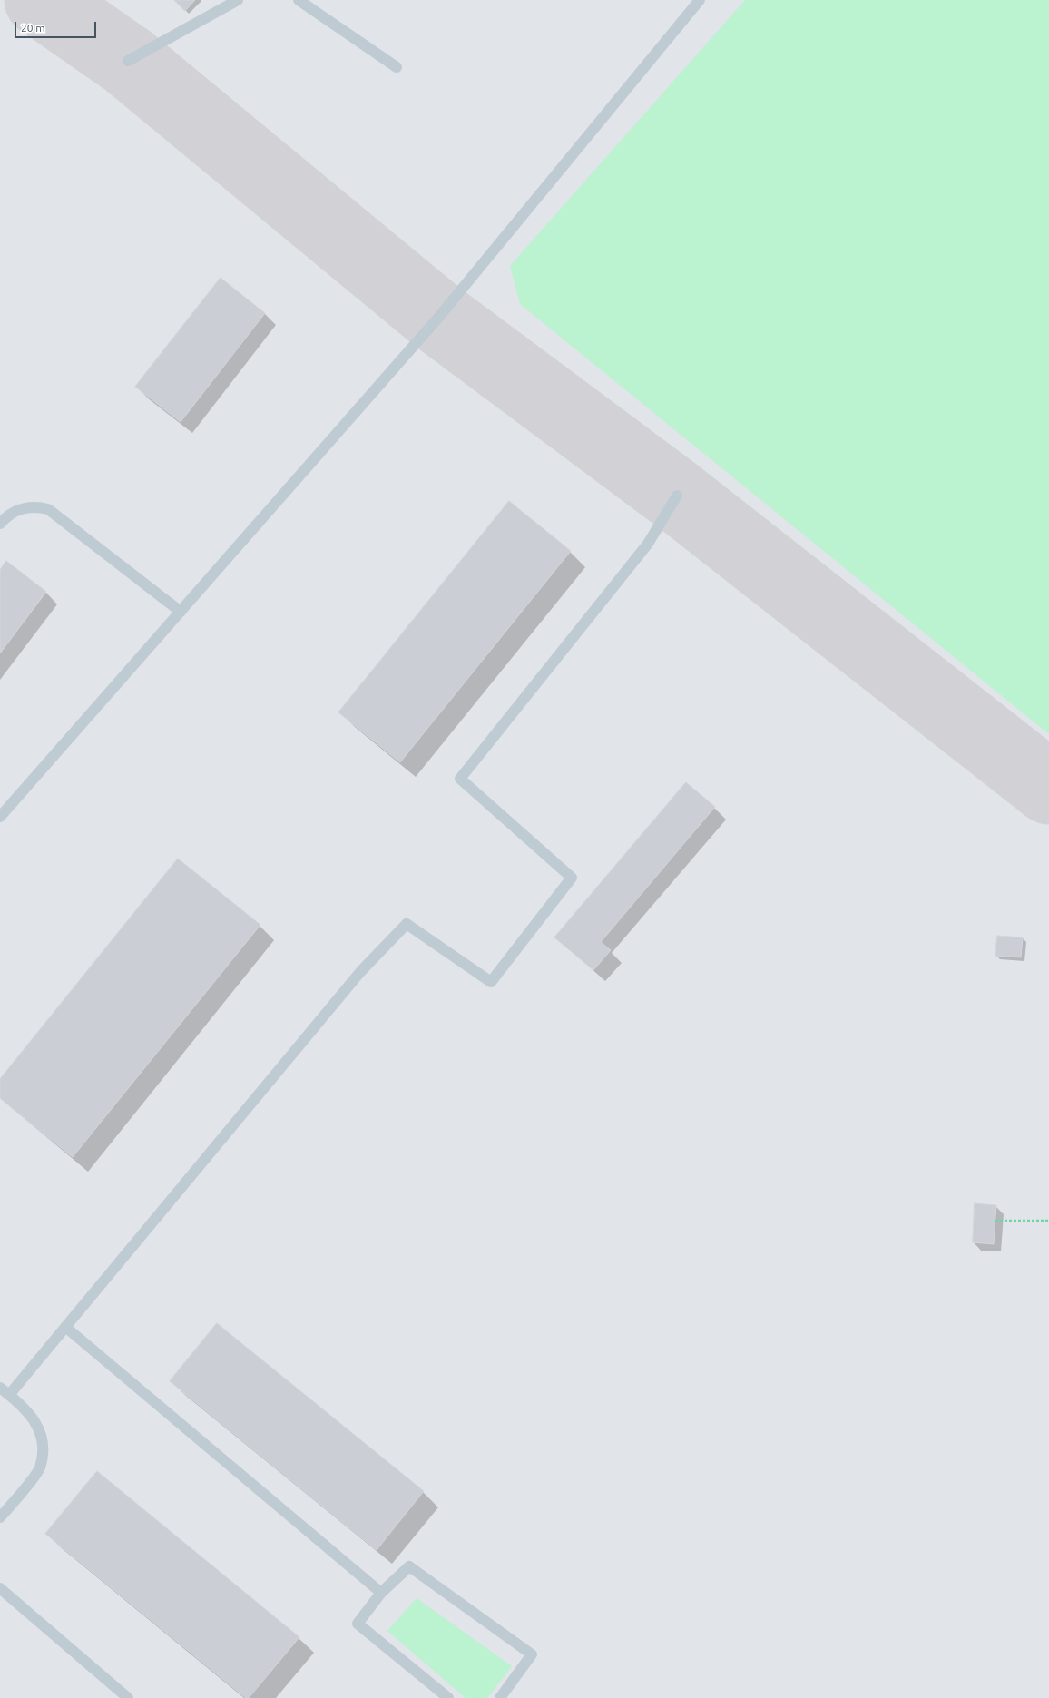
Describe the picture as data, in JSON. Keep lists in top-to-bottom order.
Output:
{
  "scale_bar": "20 m"
}
